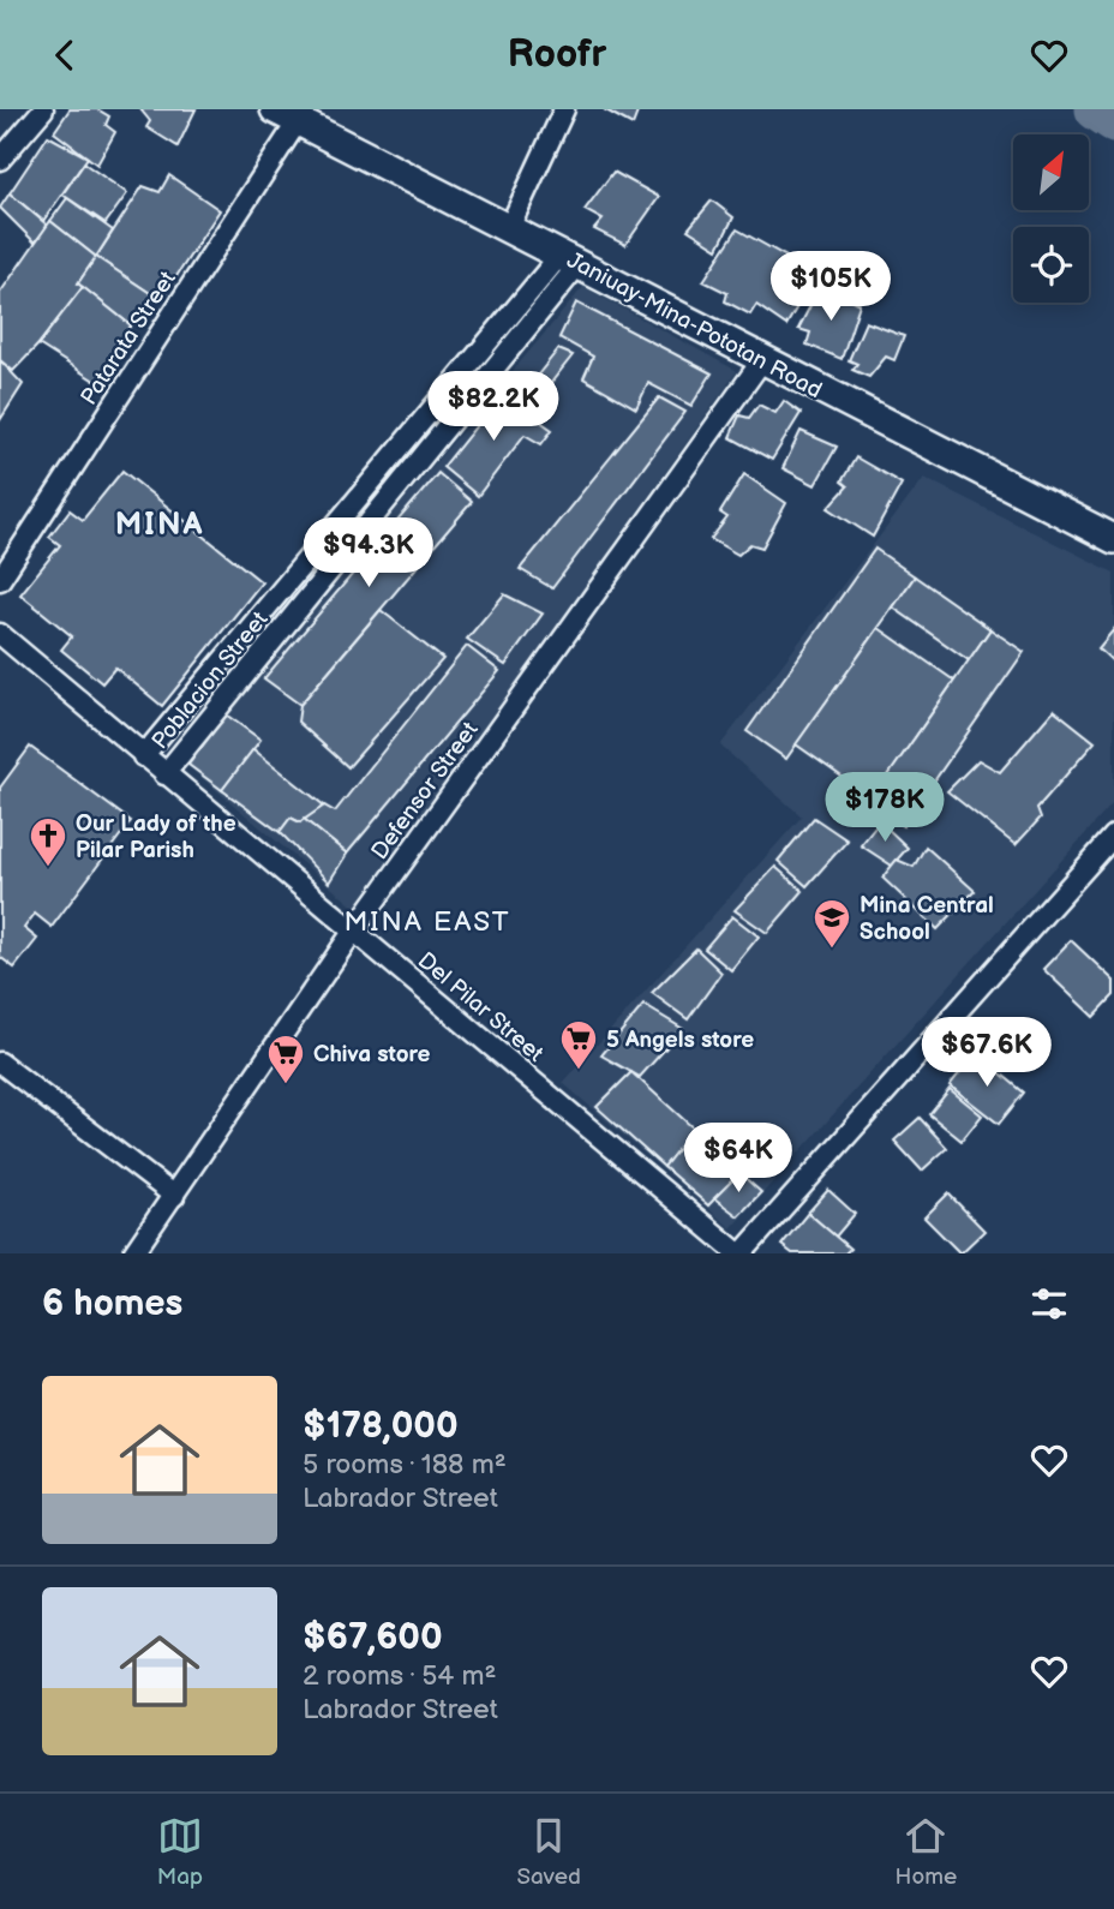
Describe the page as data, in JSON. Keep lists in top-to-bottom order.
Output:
{
  "streets": {
    "main road": ["Janiuay-Mina-Pototan Road"],
    "street": [
      "Patarata Street",
      "Poblacion Street",
      "Defensor Street",
      "Del Pilar Street"
    ]
  },
  "crossings": [
    ["Janiuay-Mina-Pototan Road", "Patarata Street"],
    ["Janiuay-Mina-Pototan Road", "Poblacion Street"],
    ["Janiuay-Mina-Pototan Road", "Defensor Street"],
    ["Poblacion Street", "Del Pilar Street"],
    ["Defensor Street", "Del Pilar Street"]
  ],
  "districts": ["MINA", "MINA EAST"],
  "places": {
    "church": ["Our Lady of the Pilar Parish"],
    "school or university": ["Mina Central School"],
    "supermarket": ["5 Angels store", "Chiva store"]
  },
  "north": "top right",
  "page": {
    "header": "Roofr",
    "price": [
      "$105K",
      "$82.2K",
      "$94.3K",
      "$178K",
      "$67.6K",
      "$64K"
    ],
    "heading": "6 homes",
    "list": [
      {
        "name": "$178,000",
        "note": "5 rooms · 188 m² · Labrador Street"
      },
      {
        "name": "$67,600",
        "note": "2 rooms · 54 m² · Labrador Street"
      }
    ],
    "tabs": ["Map", "Saved", "Home"]
  }
}
